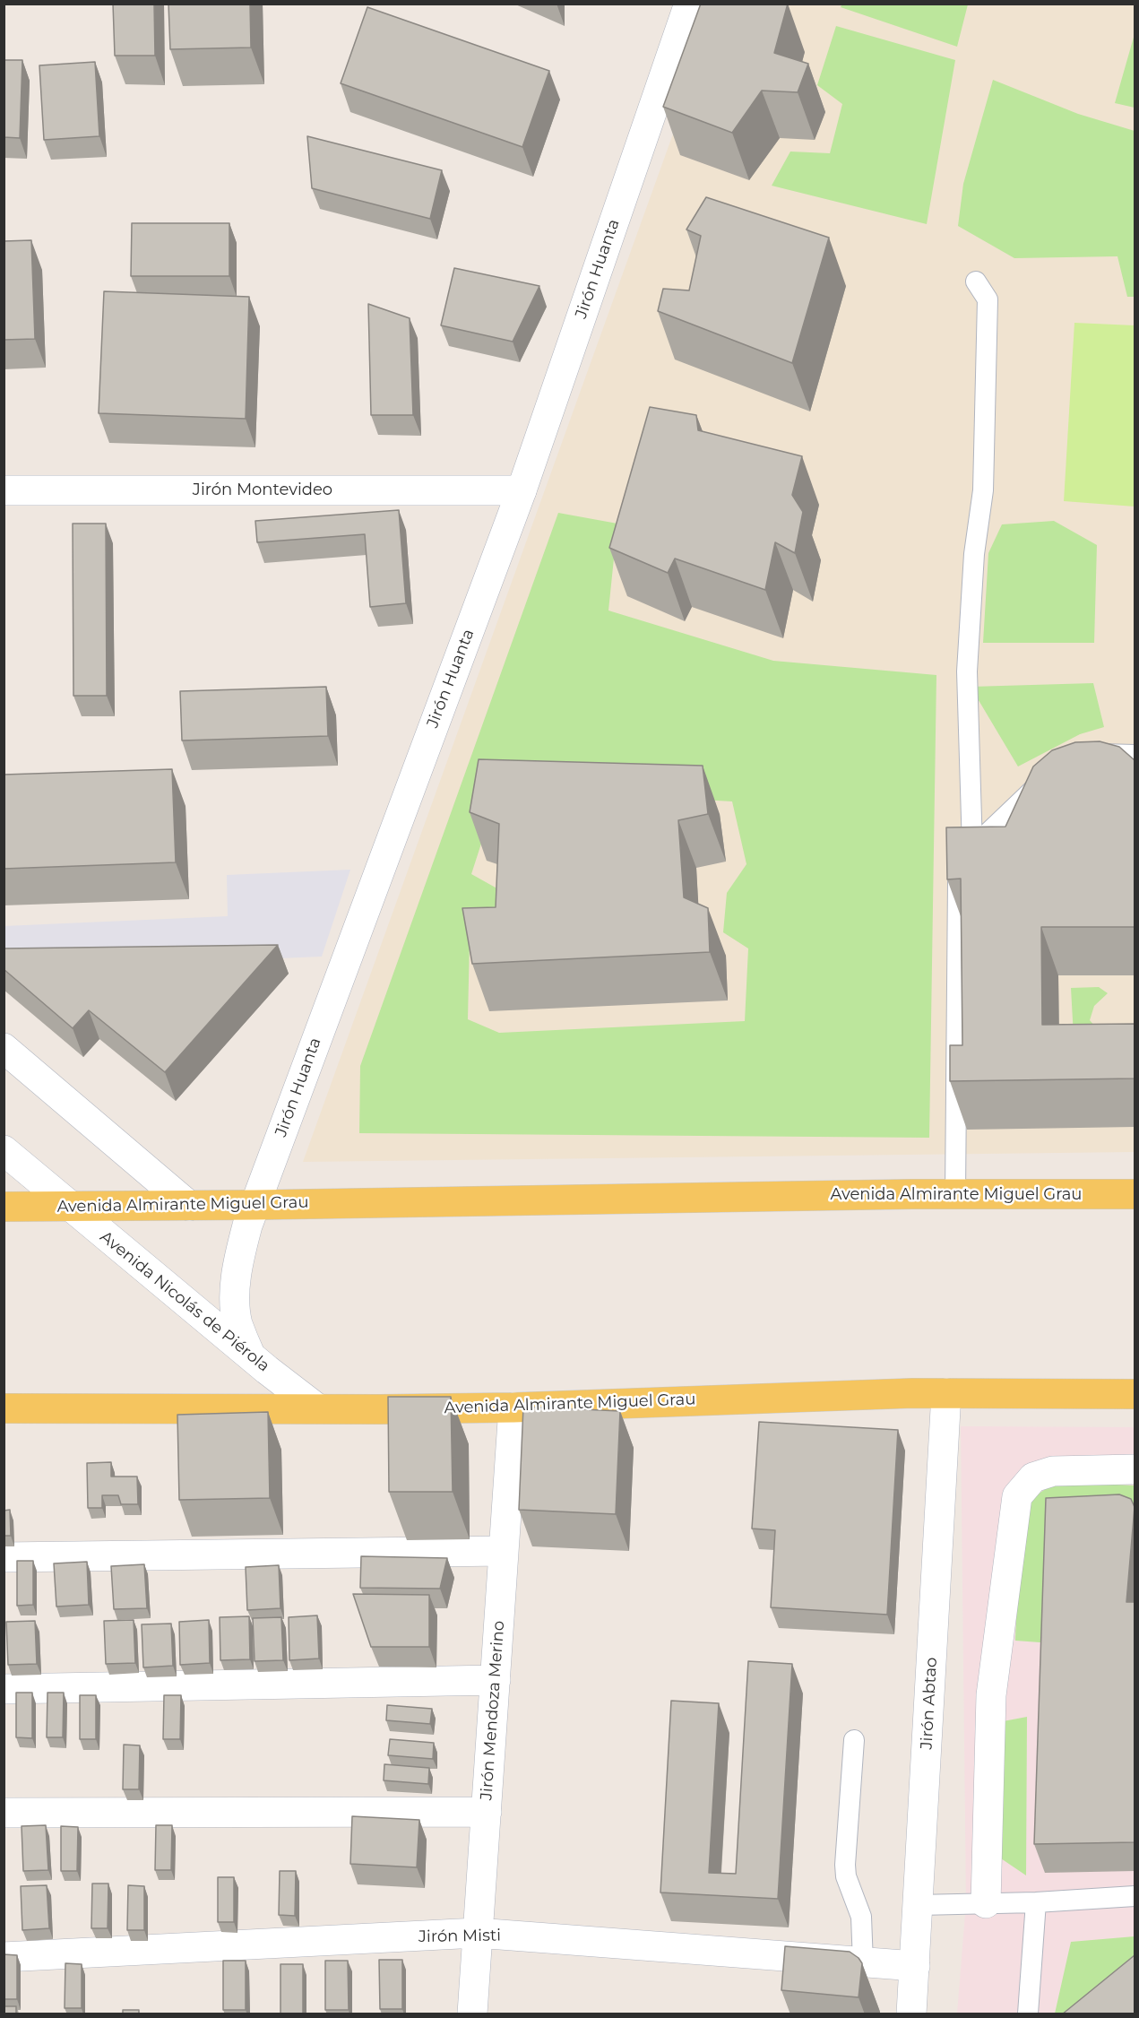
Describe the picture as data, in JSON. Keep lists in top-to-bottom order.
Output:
{
  "streets": {
    "main road": ["Avenida Almirante Miguel Grau"],
    "street": [
      "Jirón Huanta",
      "Jirón Montevideo",
      "Avenida Nicolás de Piérola",
      "Jirón Abtao",
      "Jirón Mendoza Merino",
      "Jirón Misti"
    ]
  },
  "crossings": [
    ["Jirón Huanta", "Jirón Montevideo"],
    ["Jirón Huanta", "Avenida Almirante Miguel Grau"],
    ["Jirón Huanta", "Avenida Nicolás de Piérola"],
    ["Avenida Almirante Miguel Grau", "Avenida Nicolás de Piérola"],
    ["Avenida Almirante Miguel Grau", "Jirón Abtao"],
    ["Avenida Almirante Miguel Grau", "Jirón Mendoza Merino"],
    ["Jirón Abtao", "Jirón Misti"],
    ["Jirón Mendoza Merino", "Jirón Misti"]
  ]
}
